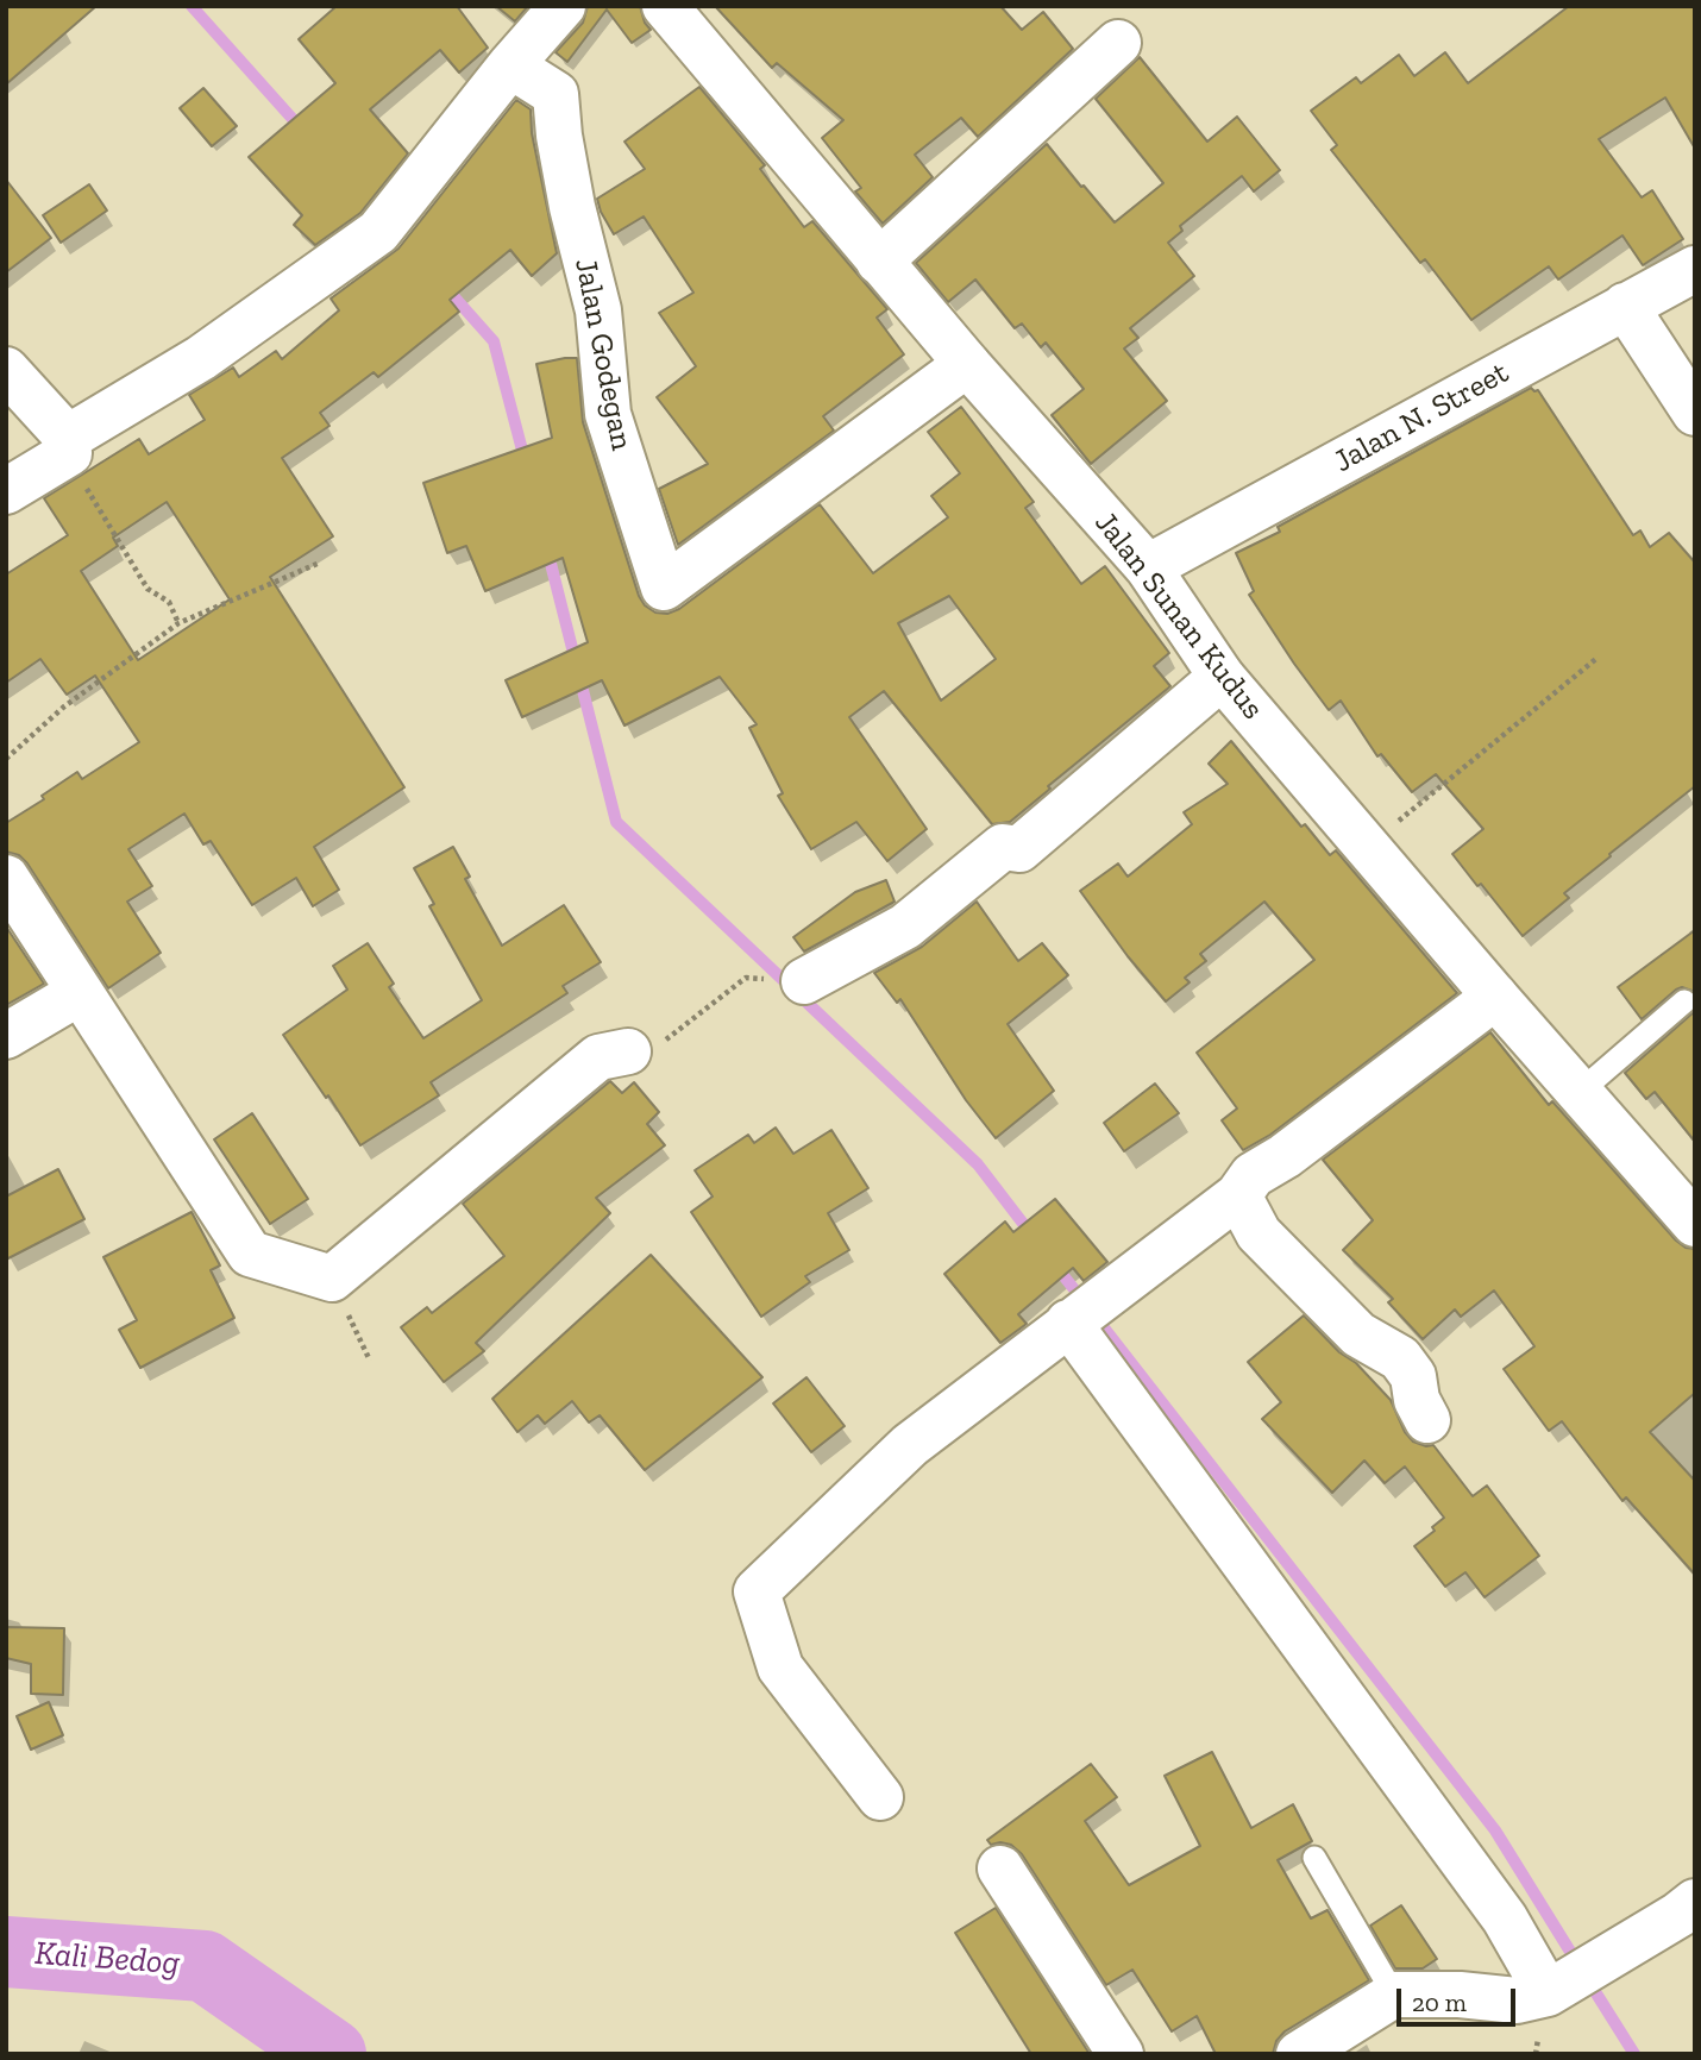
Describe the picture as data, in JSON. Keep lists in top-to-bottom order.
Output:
{
  "streets": {
    "street": ["Jalan Godegan", "Jalan N. Street", "Jalan Sunan Kudus"]
  },
  "crossings": [
    ["Jalan Godegan", "Jalan Sunan Kudus"],
    ["Jalan N. Street", "Jalan Sunan Kudus"]
  ],
  "water": ["Kali Bedog"],
  "scale_bar": "20 m"
}
